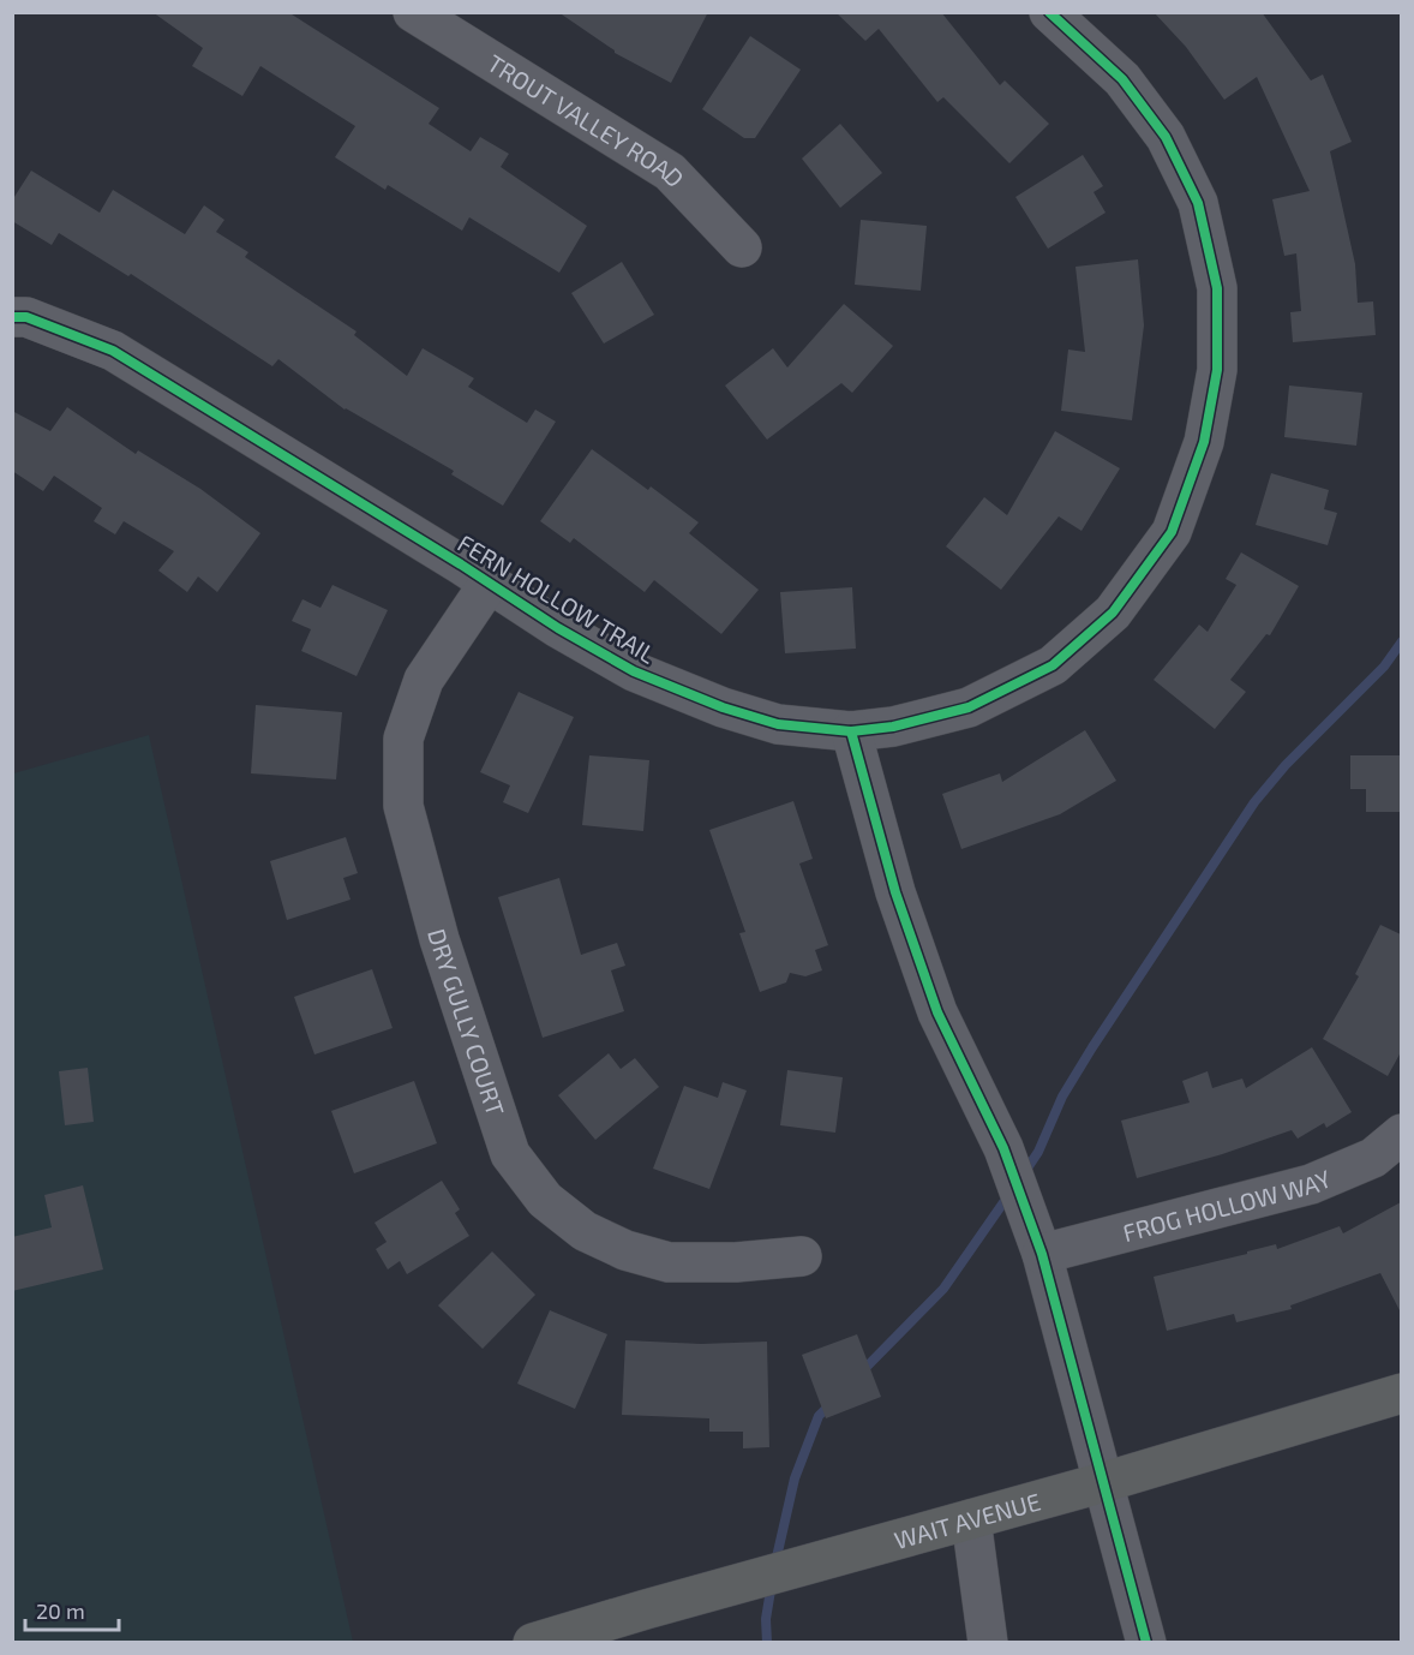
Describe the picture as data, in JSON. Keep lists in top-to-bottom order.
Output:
{
  "streets": {
    "highway": ["WAIT AVENUE"],
    "street": [
      "TROUT VALLEY ROAD",
      "FERN HOLLOW TRAIL",
      "DRY GULLY COURT",
      "FROG HOLLOW WAY"
    ]
  },
  "crossings": [
    ["FERN HOLLOW TRAIL", "DRY GULLY COURT"]
  ],
  "scale_bar": "20 m"
}
